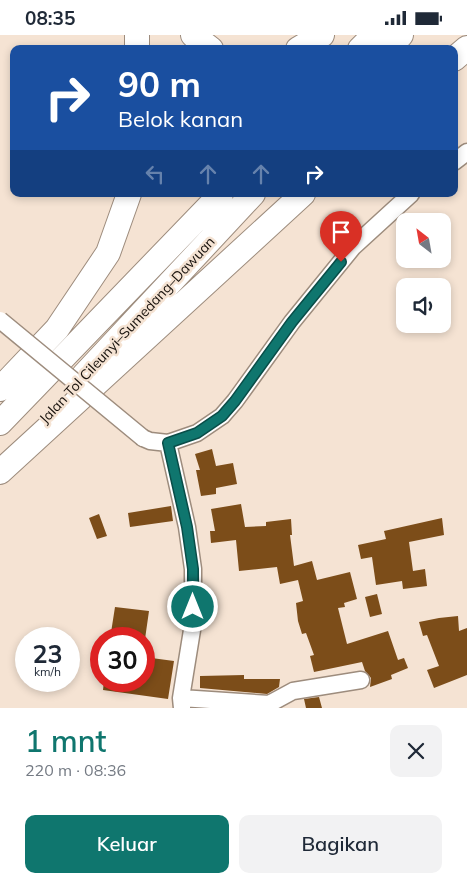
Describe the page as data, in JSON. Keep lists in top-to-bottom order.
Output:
{
  "streets": {
    "highway": ["Jalan Tol Cileunyi–Sumedang–Dawuan"]
  },
  "north": "top left",
  "page": {
    "status": "08:35",
    "turn": ["90 m", "Belok kanan"],
    "speed": "23 km/h",
    "limit": "30",
    "heading": ["1 mnt", "220 m · 08:36"],
    "buttons": ["Keluar", "Bagikan"]
  }
}
